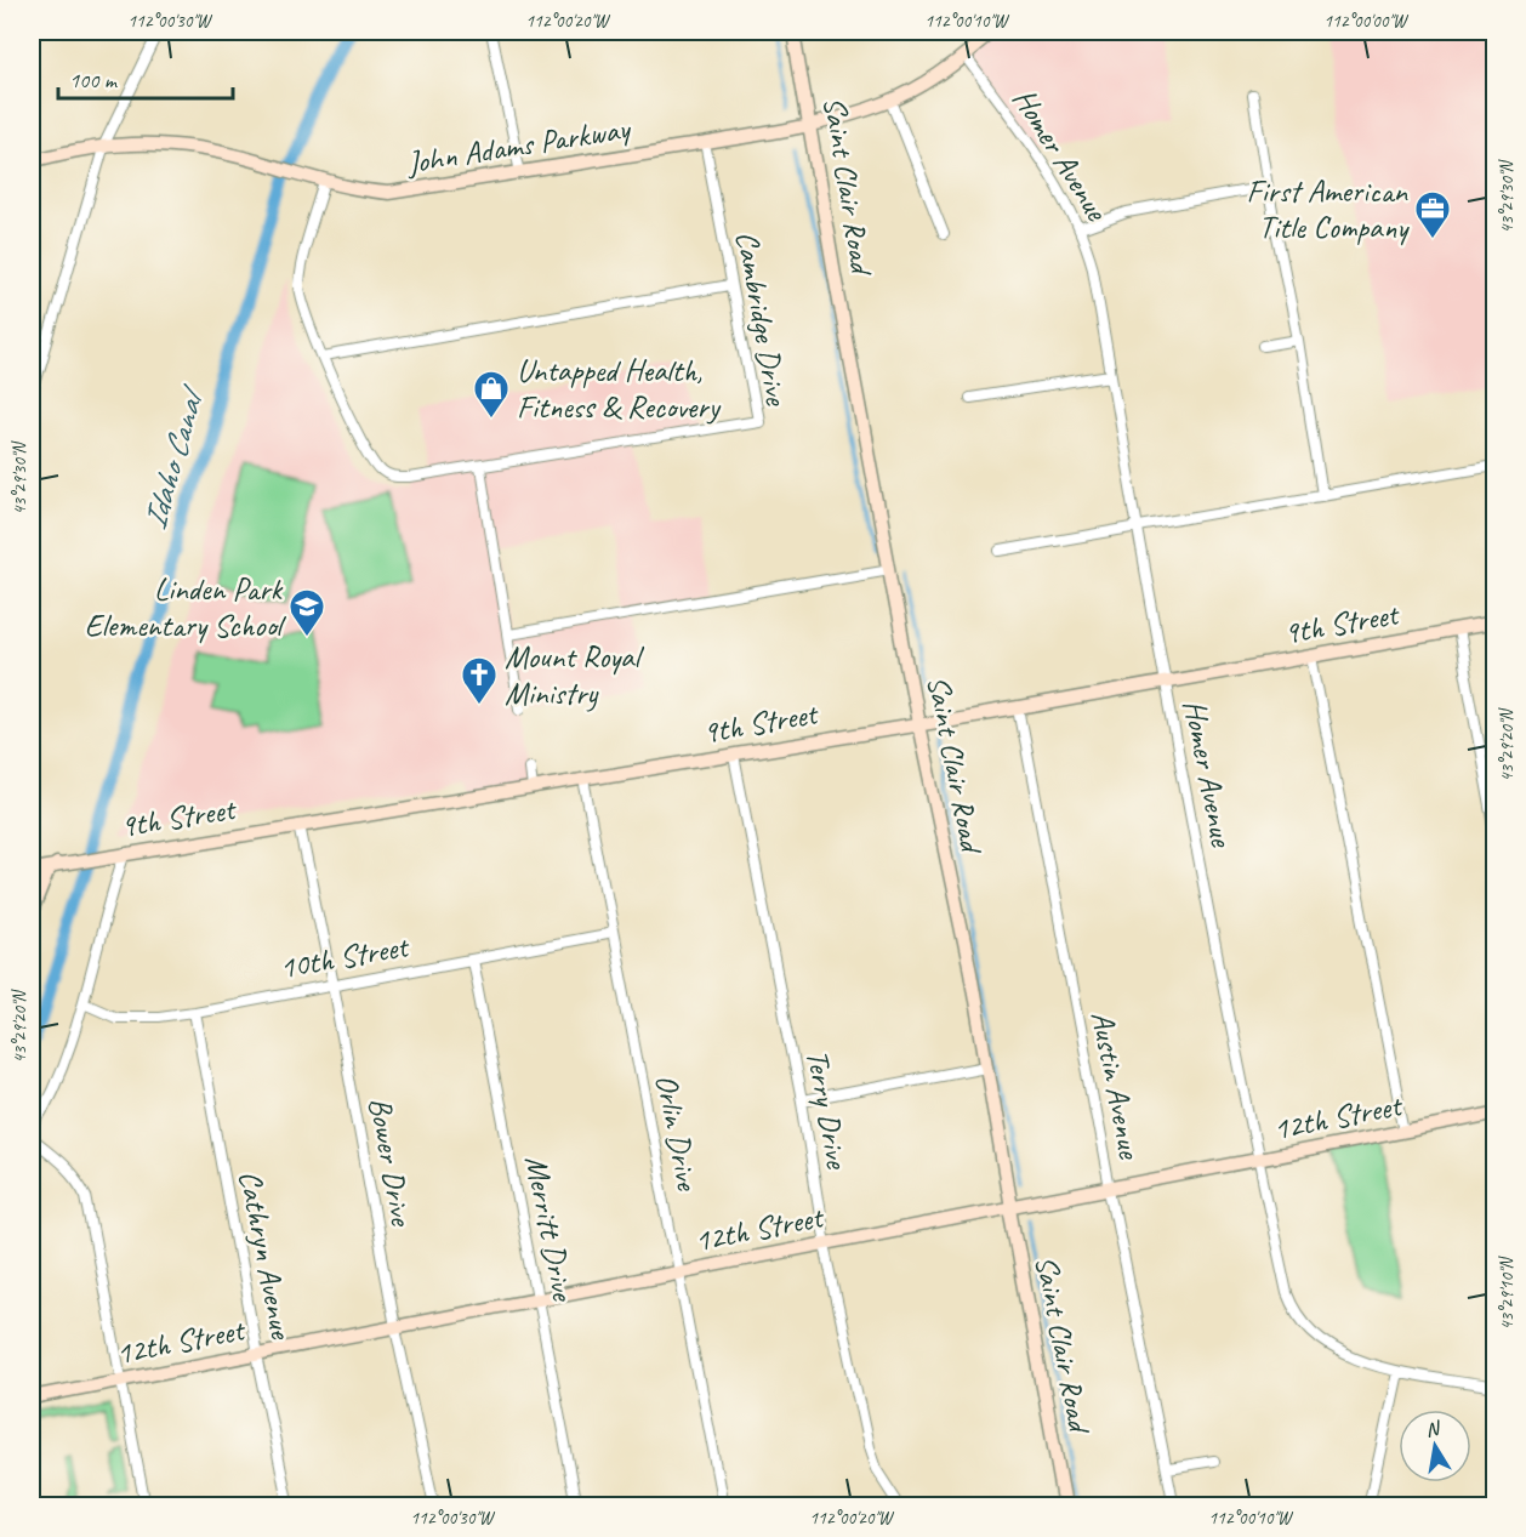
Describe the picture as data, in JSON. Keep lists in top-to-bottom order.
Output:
{
  "streets": {
    "street": [
      "John Adams Parkway",
      "Homer Avenue",
      "Saint Clair Road",
      "Cambridge Drive",
      "9th Street",
      "10th Street",
      "Austin Avenue",
      "Terry Drive",
      "12th Street",
      "Orlin Drive",
      "Bower Drive",
      "Merritt Drive",
      "Cathryn Avenue"
    ]
  },
  "crossings": [
    ["John Adams Parkway", "Homer Avenue"],
    ["John Adams Parkway", "Saint Clair Road"],
    ["John Adams Parkway", "Cambridge Drive"],
    ["Homer Avenue", "9th Street"],
    ["Homer Avenue", "12th Street"],
    ["Saint Clair Road", "9th Street"],
    ["Saint Clair Road", "12th Street"],
    ["9th Street", "Austin Avenue"],
    ["9th Street", "Terry Drive"],
    ["9th Street", "Orlin Drive"],
    ["9th Street", "Bower Drive"],
    ["10th Street", "Orlin Drive"],
    ["10th Street", "Bower Drive"],
    ["10th Street", "Merritt Drive"],
    ["10th Street", "Cathryn Avenue"],
    ["Austin Avenue", "12th Street"],
    ["Terry Drive", "12th Street"],
    ["12th Street", "Orlin Drive"],
    ["12th Street", "Bower Drive"],
    ["12th Street", "Merritt Drive"],
    ["12th Street", "Cathryn Avenue"]
  ],
  "water": ["Idaho Canal"],
  "places": {
    "office": ["First American Title Company"],
    "shop": ["Untapped Health, Fitness & Recovery"],
    "school or university": ["Linden Park Elementary School"],
    "church": ["Mount Royal Ministry"]
  },
  "scale_bar": "100 m",
  "north": "top",
  "coordinates": [
    "112°00'30\"W",
    "112°00'20\"W",
    "112°00'10\"W",
    "112°00'00\"W",
    "43°29'30\"N",
    "43°29'20\"N",
    "43°29'10\"N"
  ]
}
